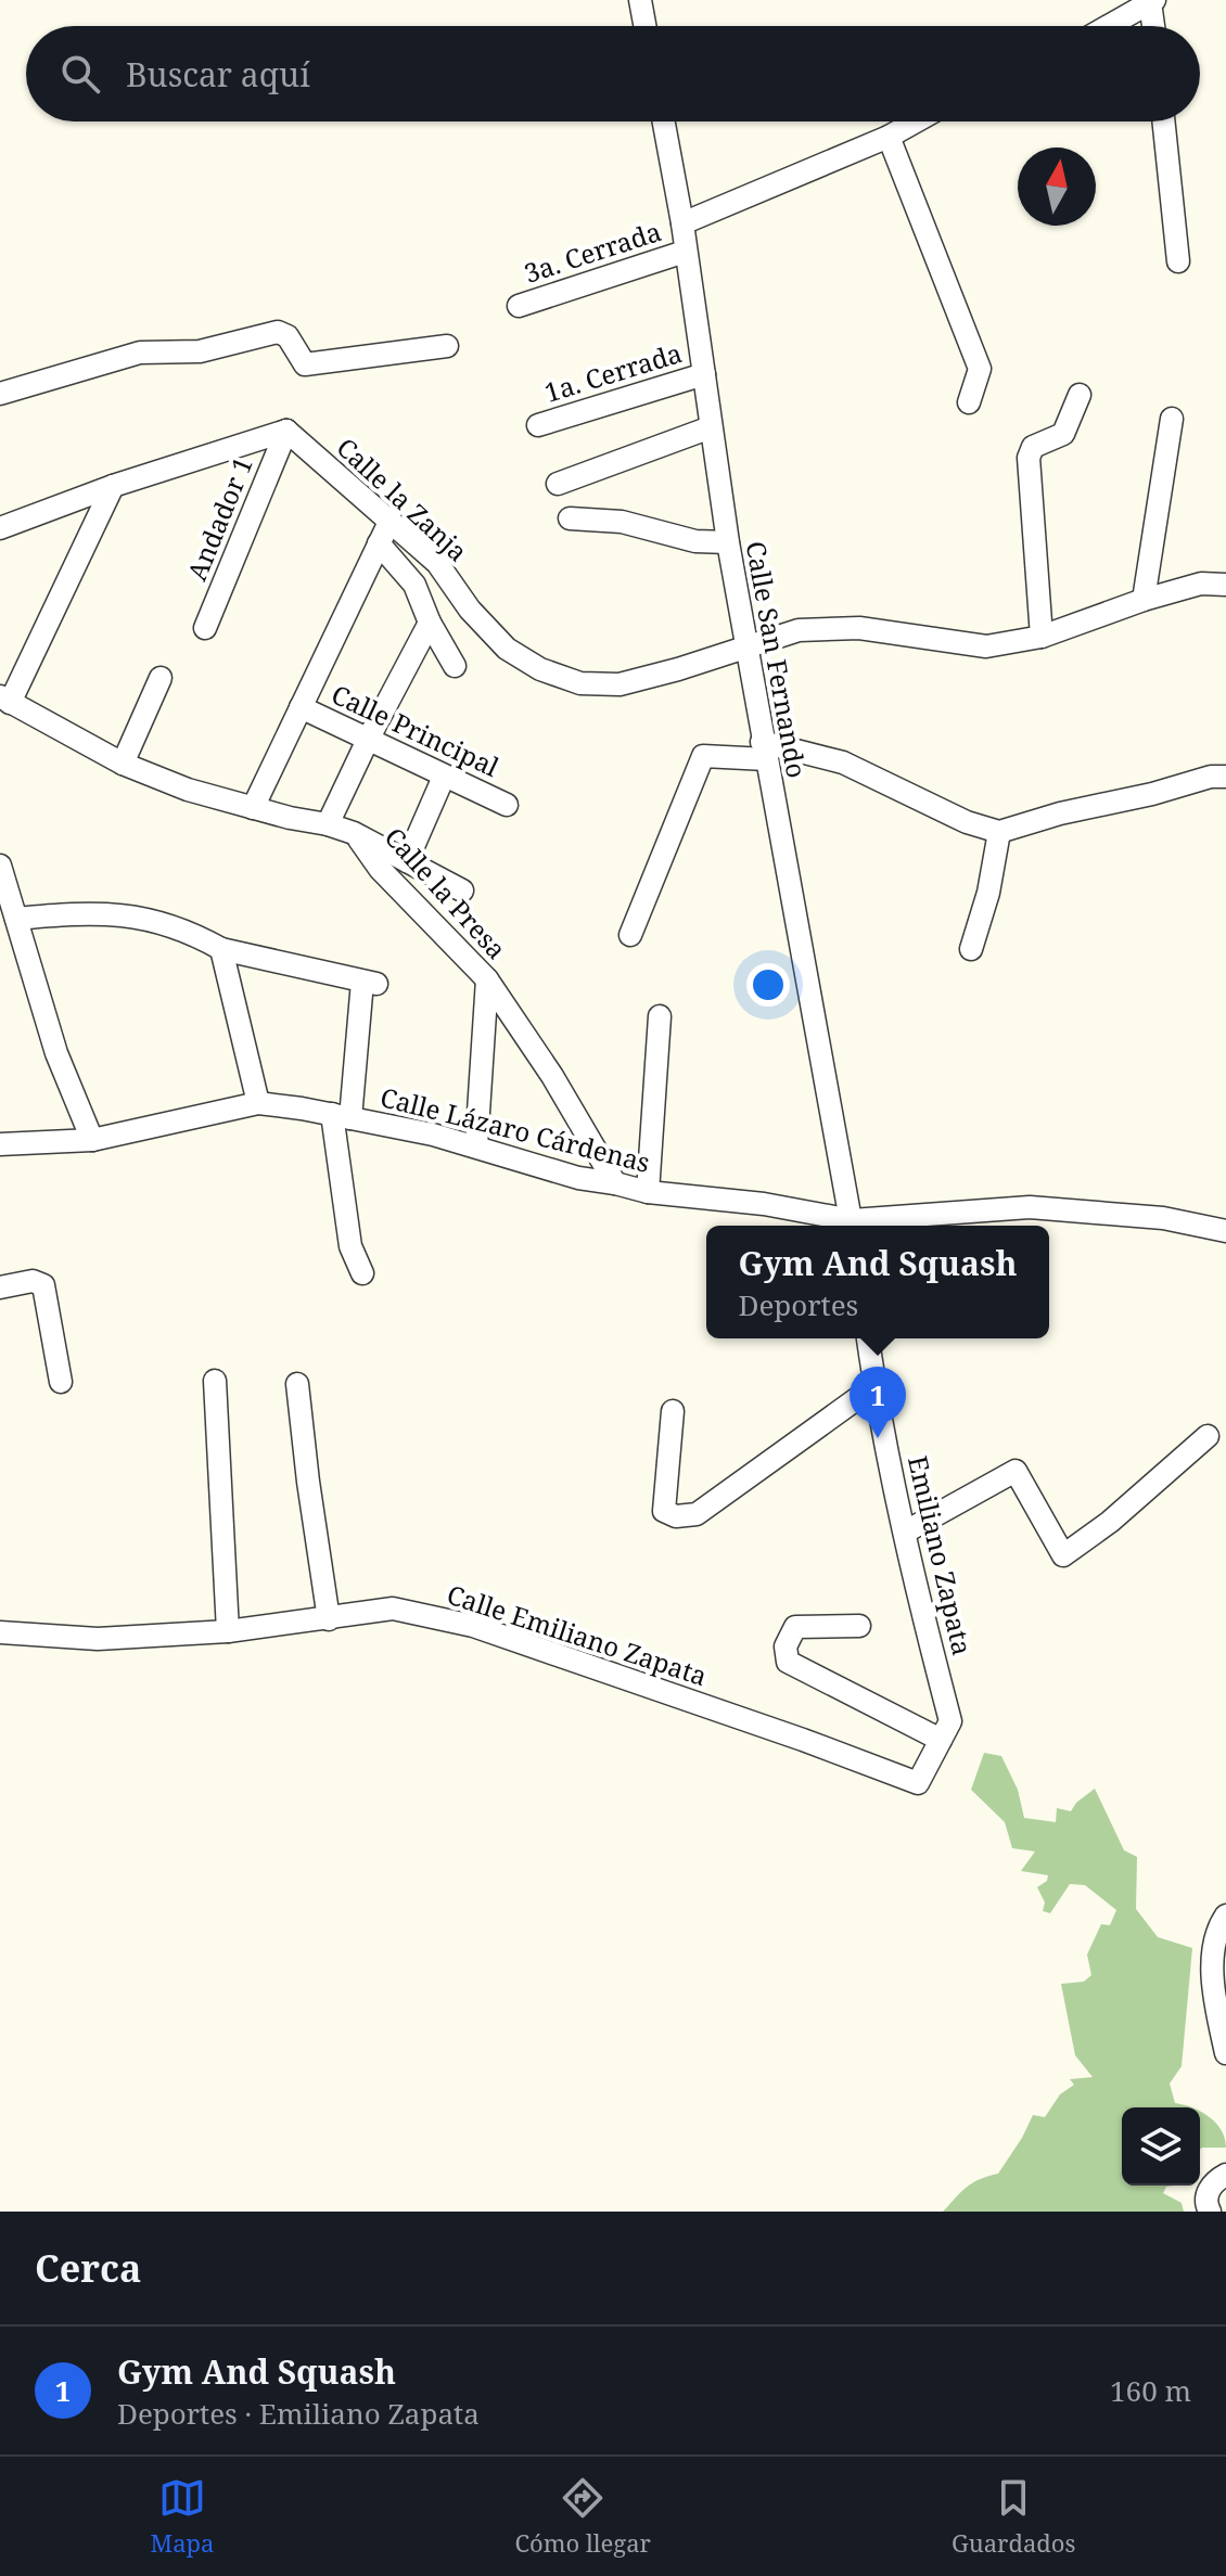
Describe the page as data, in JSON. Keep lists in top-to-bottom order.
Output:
{
  "streets": {
    "street": [
      "3a. Cerrada",
      "1a. Cerrada",
      "Calle la Zanja",
      "Andador 1",
      "Calle San Fernando",
      "Calle Principal",
      "Calle la Presa",
      "Calle Lázaro Cárdenas",
      "Emiliano Zapata",
      "Calle Emiliano Zapata"
    ]
  },
  "crossings": [
    ["3a. Cerrada", "Calle San Fernando"],
    ["1a. Cerrada", "Calle San Fernando"],
    ["Calle la Zanja", "Andador 1"],
    ["Calle la Zanja", "Calle San Fernando"],
    ["Calle la Presa", "Calle Lázaro Cárdenas"],
    ["Emiliano Zapata", "Calle Emiliano Zapata"]
  ],
  "north": "top",
  "page": {
    "search": "Buscar aquí",
    "popup": ["Gym And Squash", "Deportes"],
    "pins": "1",
    "heading": "Cerca",
    "list": [
      {
        "mark": "1",
        "name": "Gym And Squash",
        "note": "Deportes · Emiliano Zapata",
        "value": "160 m"
      }
    ],
    "nav": ["Mapa", "Cómo llegar", "Guardados"]
  }
}
